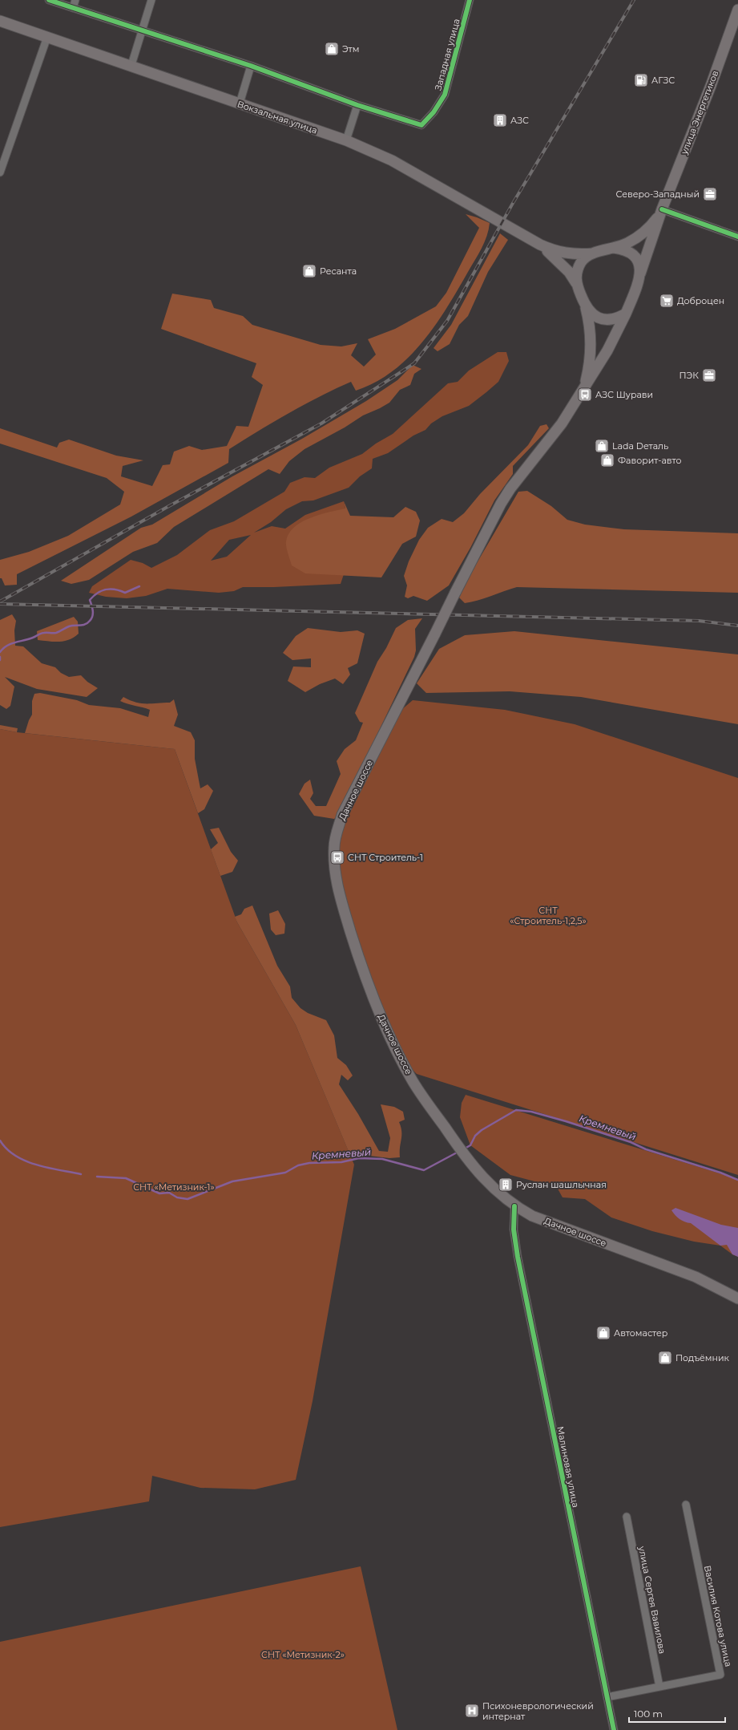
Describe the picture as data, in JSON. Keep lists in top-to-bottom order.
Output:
{
  "streets": {
    "main road": ["улица Энергетиков", "Вокзальная улица", "Дачное шоссе"],
    "street": [
      "Западная улица",
      "Малиновая улица",
      "улица Сергея Вавилова",
      "Василия Котова улица"
    ]
  },
  "crossings": [
    ["улица Энергетиков", "Дачное шоссе"],
    ["Дачное шоссе", "Малиновая улица"],
    ["Малиновая улица", "Василия Котова улица"],
    ["улица Сергея Вавилова", "Василия Котова улица"]
  ],
  "water": ["Кремневый"],
  "parks": ["СНТ «Строитель-1,2,5»", "СНТ «Метизник-1»", "СНТ «Метизник-2»"],
  "places": {
    "shop": [
      "Этм",
      "Ресанта",
      "Lada Dеталь",
      "Фаворит-авто",
      "Автомастер",
      "Подъёмник"
    ],
    "fuel station": ["АГЗС"],
    "building": ["АЗС", "Руслан шашлычная"],
    "office": ["Северо-Западный", "ПЭК"],
    "supermarket": ["Доброцен"],
    "bus stop": ["АЗС Шурави", "СНТ Строитель-1"],
    "hospital": ["Психоневрологический интернат"]
  },
  "scale_bar": "100 m"
}
